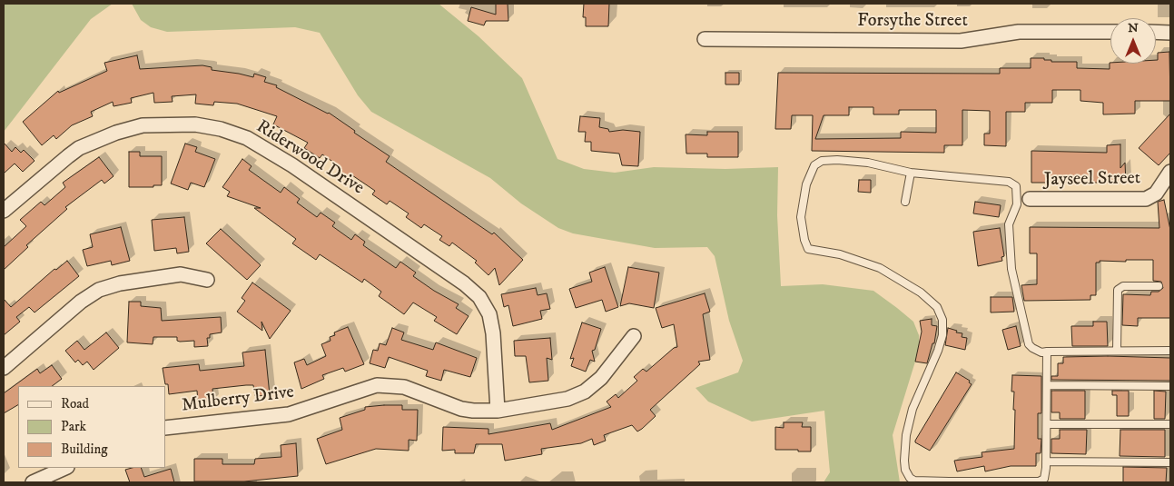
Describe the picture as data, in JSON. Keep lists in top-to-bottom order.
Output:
{
  "streets": {
    "street": [
      "Forsythe Street",
      "Riderwood Drive",
      "Jayseel Street",
      "Mulberry Drive"
    ]
  },
  "crossings": [
    ["Riderwood Drive", "Mulberry Drive"]
  ],
  "legend": ["Road", "Park", "Building"],
  "north": "top"
}
